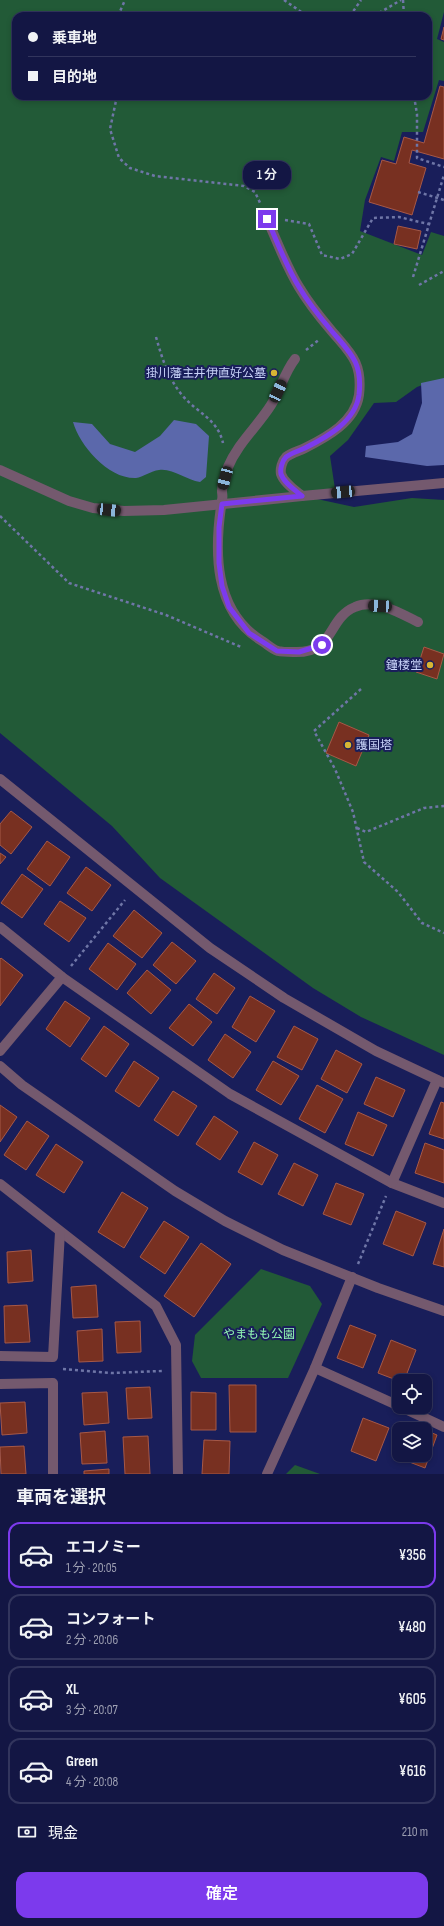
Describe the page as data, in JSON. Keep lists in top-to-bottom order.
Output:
{
  "parks": ["やまもも公園"],
  "places": ["掛川藩主井伊直好公墓", "鐘楼堂", "護国塔"],
  "page": {
    "banner": ["乗車地", "目的地"],
    "bubble": "1 分",
    "heading": "車両を選択",
    "list": [
      {
        "name": "エコノミー",
        "note": "1 分 · 20:05",
        "value": "¥356"
      },
      {
        "name": "コンフォート",
        "note": "2 分 · 20:06",
        "value": "¥480"
      },
      {
        "name": "XL",
        "note": "3 分 · 20:07",
        "value": "¥605"
      },
      {
        "name": "Green",
        "note": "4 分 · 20:08",
        "value": "¥616"
      }
    ],
    "pay": ["現金", "210 m"],
    "buttons": "確定"
  }
}
